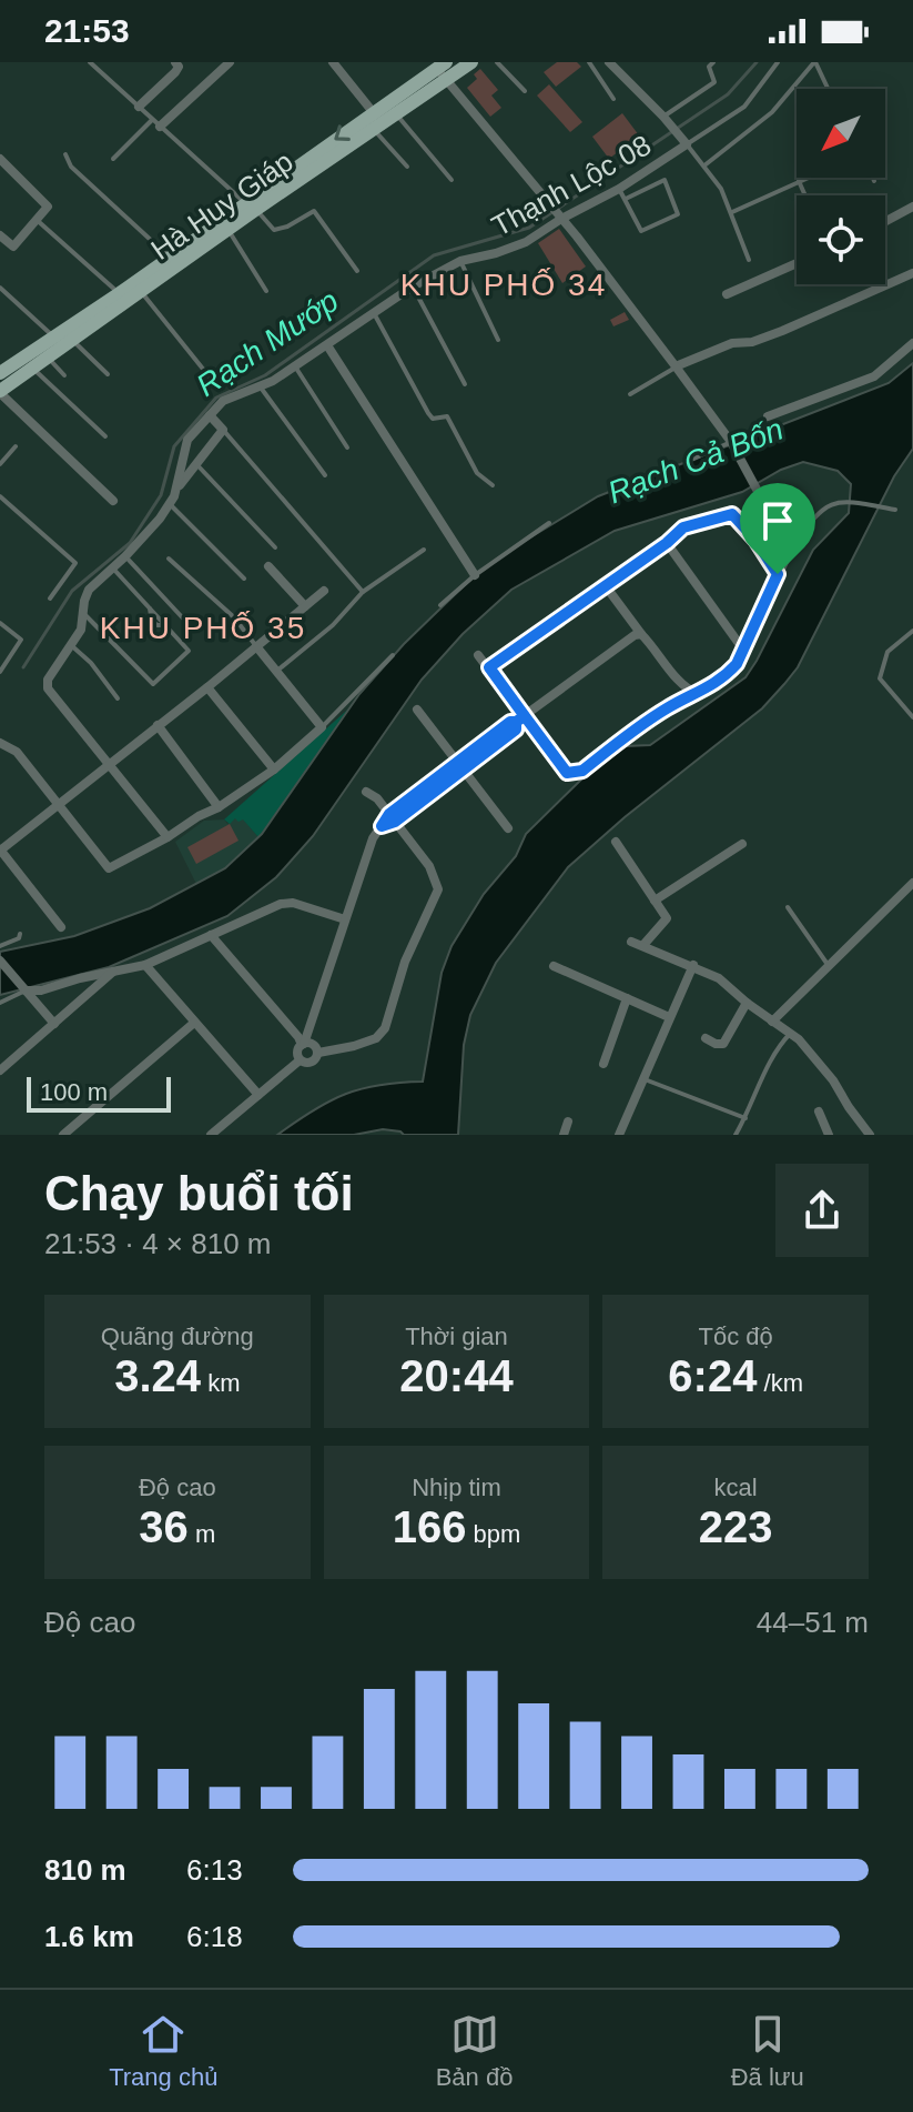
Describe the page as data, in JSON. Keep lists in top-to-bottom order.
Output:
{
  "streets": {
    "main road": ["Hà Huy Giáp"],
    "street": ["Thạnh Lộc 08"]
  },
  "districts": ["KHU PHỐ 34", "KHU PHỐ 35"],
  "water": ["Rạch Mướp", "Rạch Cả Bốn"],
  "scale_bar": "100 m",
  "north": "bottom left",
  "page": {
    "status": "21:53",
    "scale": "100 m",
    "heading": ["Chạy buổi tối", "21:53 · 4 × 810 m"],
    "stats": [
      ["Quãng đường", "3.24 km"],
      ["Thời gian", "20:44"],
      ["Tốc độ", "6:24 /km"],
      ["Độ cao", "36 m"],
      ["Nhịp tim", "166 bpm"],
      ["kcal", "223"]
    ],
    "chart": ["Độ cao", "44–51 m"],
    "list": [
      {
        "name": "810 m",
        "note": "6:13"
      },
      {
        "name": "1.6 km",
        "note": "6:18"
      }
    ],
    "tabs": ["Trang chủ", "Bản đồ", "Đã lưu"]
  }
}
